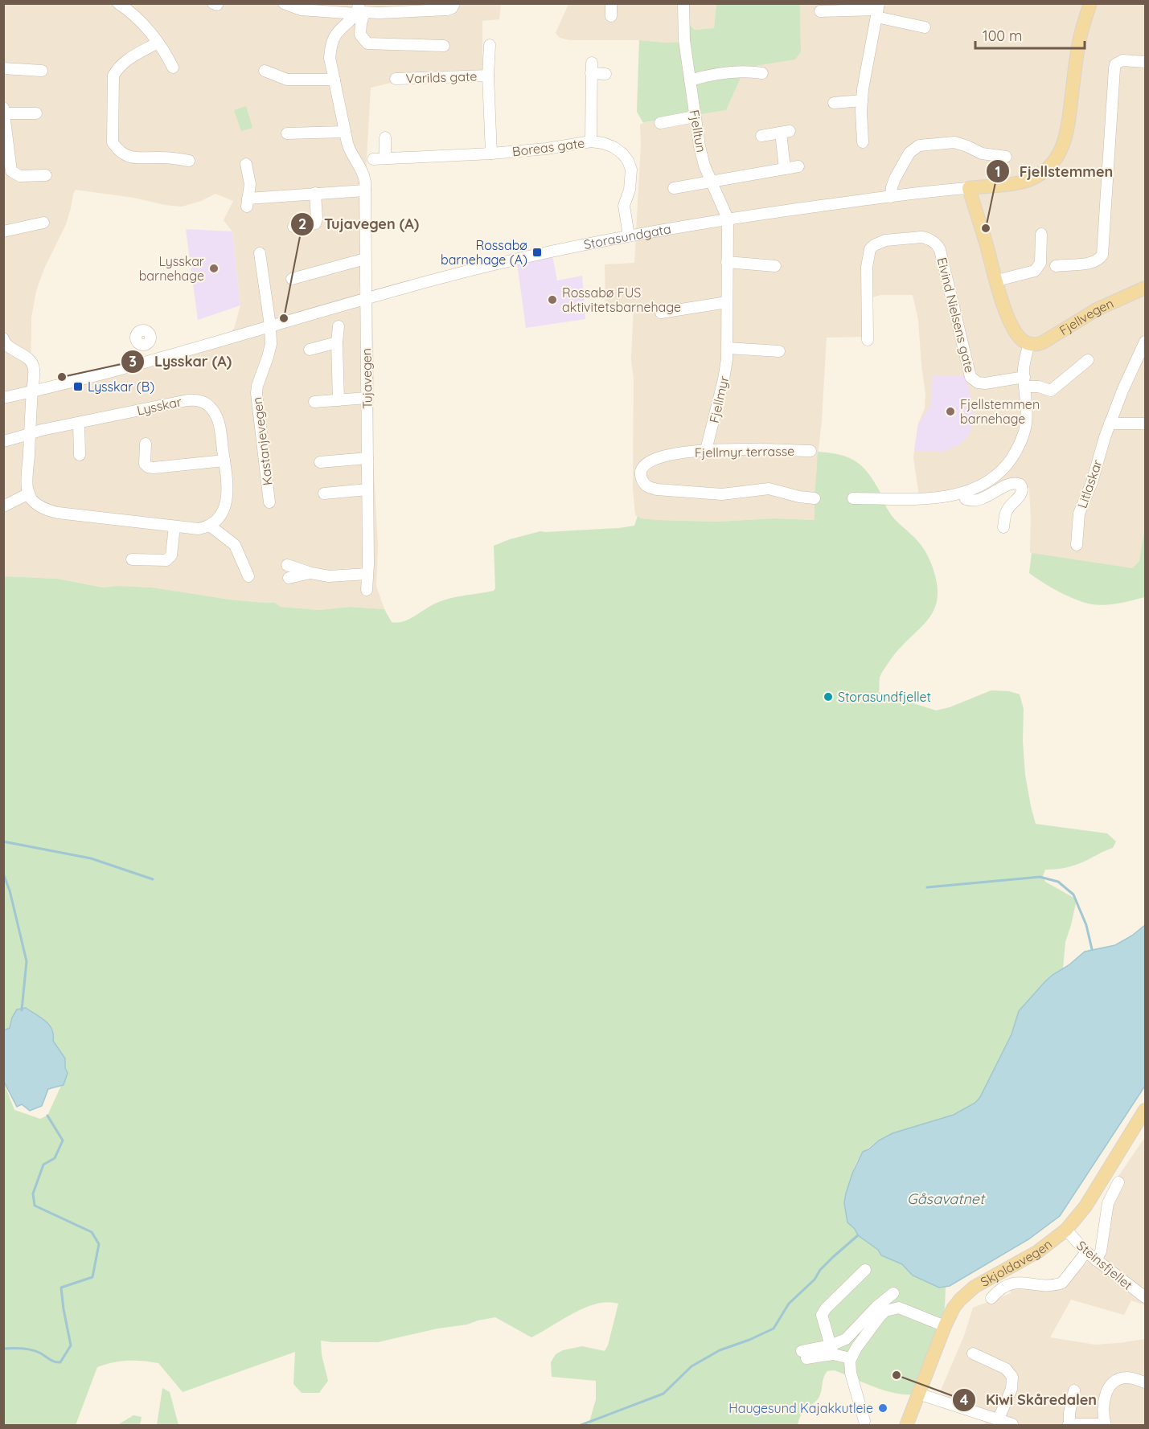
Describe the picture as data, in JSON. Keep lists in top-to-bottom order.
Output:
{
  "streets": {
    "main road": ["Storasundgata", "Fjellvegen", "Skjoldavegen"],
    "street": [
      "Varilds gate",
      "Fjelltun",
      "Boreas gate",
      "Eivind Nielsens gate",
      "Tujavegen",
      "Fjellmyr",
      "Lysskar",
      "Kastanjevegen",
      "Fjellmyr terrasse",
      "Litlaskar",
      "Steinsfjellet"
    ]
  },
  "crossings": [
    ["Varilds gate", "Boreas gate"],
    ["Fjelltun", "Storasundgata"],
    ["Fjelltun", "Fjellmyr"],
    ["Boreas gate", "Storasundgata"],
    ["Storasundgata", "Tujavegen"],
    ["Storasundgata", "Fjellmyr"],
    ["Storasundgata", "Kastanjevegen"],
    ["Fjellmyr", "Fjellmyr terrasse"],
    ["Skjoldavegen", "Steinsfjellet"]
  ],
  "water": ["Gåsavatnet"],
  "places": {
    "other": [
      "Fjellstemmen",
      "Lysskar barnehage",
      "Rossabø FUS aktivitetsbarnehage",
      "Tujavegen (A)",
      "Lysskar (A)",
      "Fjellstemmen barnehage",
      "Storasundfjellet",
      "Kiwi Skåredalen",
      "Haugesund Kajakkutleie"
    ],
    "transit": ["Rossabø barnehage (A)", "Lysskar (B)"]
  },
  "scale_bar": "100 m"
}
